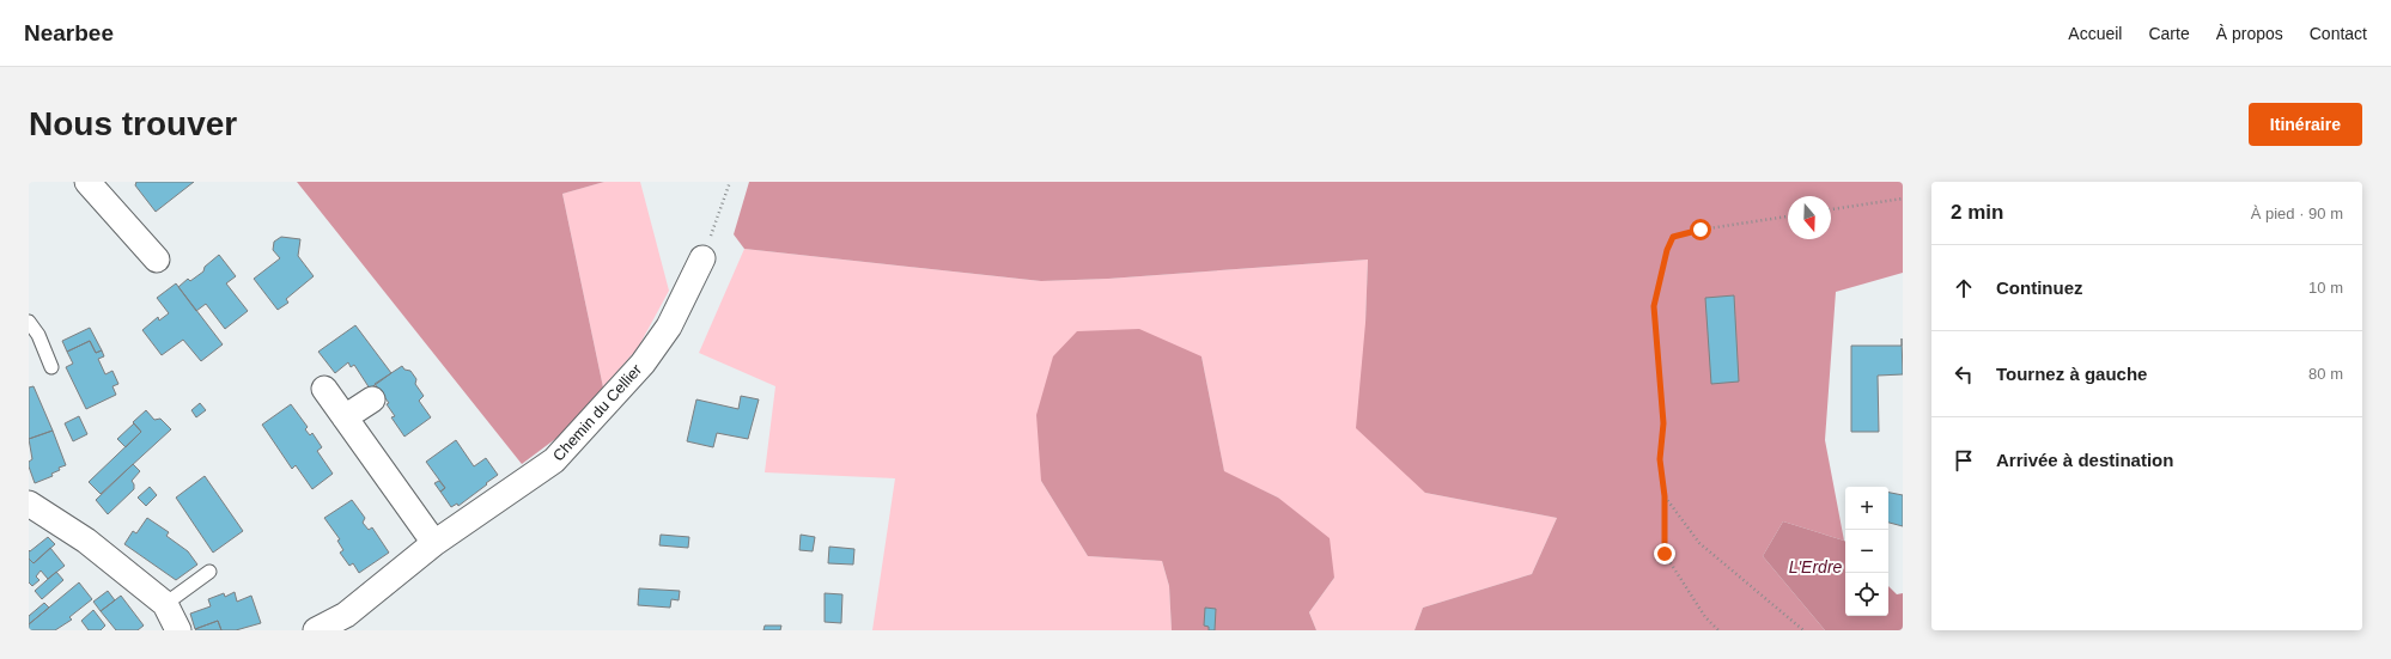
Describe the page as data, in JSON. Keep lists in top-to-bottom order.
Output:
{
  "streets": {
    "street": ["Chemin du Cellier"]
  },
  "water": ["L'Erdre"],
  "north": "bottom",
  "page": {
    "header": "Nearbee",
    "nav": [
      "Accueil",
      "Carte",
      "À propos",
      "Contact"
    ],
    "buttons": "Itinéraire",
    "title": "Nous trouver",
    "heading": ["2 min", "À pied · 90 m"],
    "list": [
      ["Continuez", "10 m"],
      ["Tournez à gauche", "80 m"],
      "Arrivée à destination"
    ],
    "map_buttons": ["+", "−"]
  }
}
